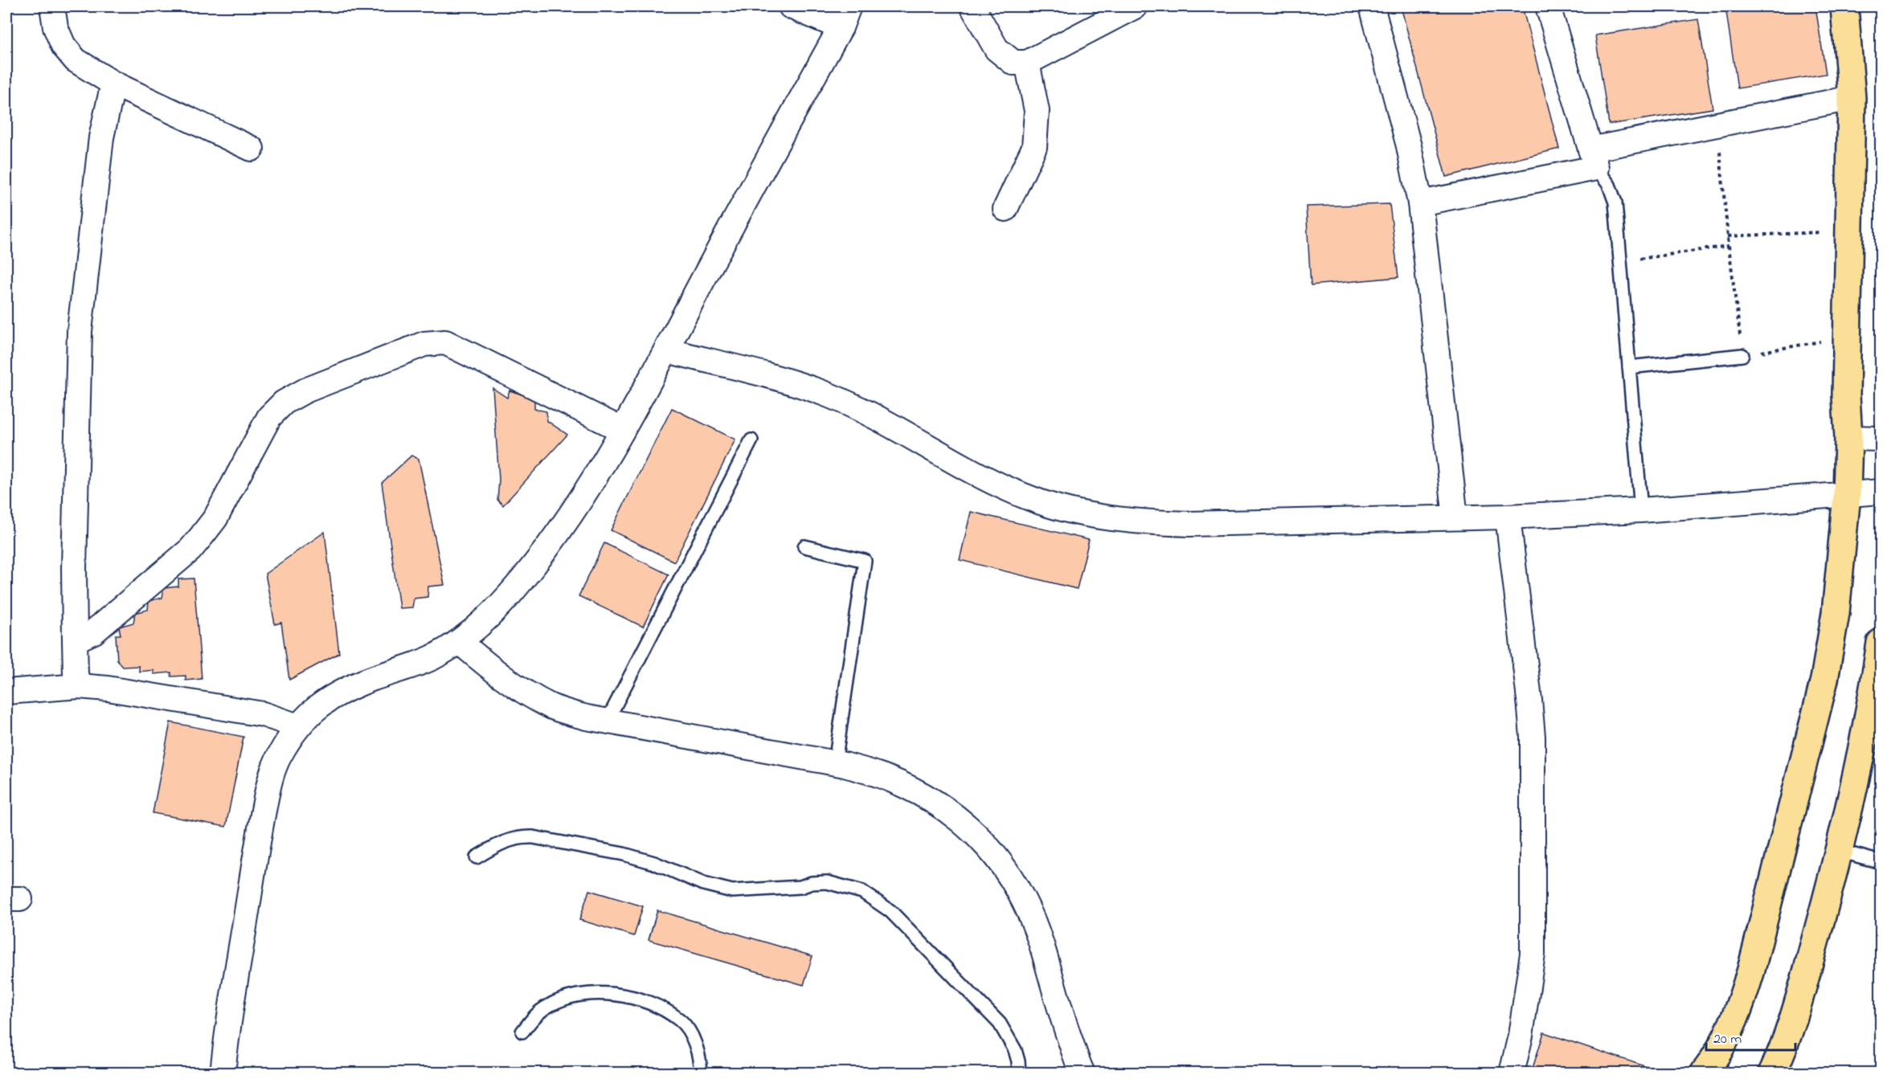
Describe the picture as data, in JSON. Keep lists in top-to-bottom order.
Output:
{
  "scale_bar": "20 m"
}
